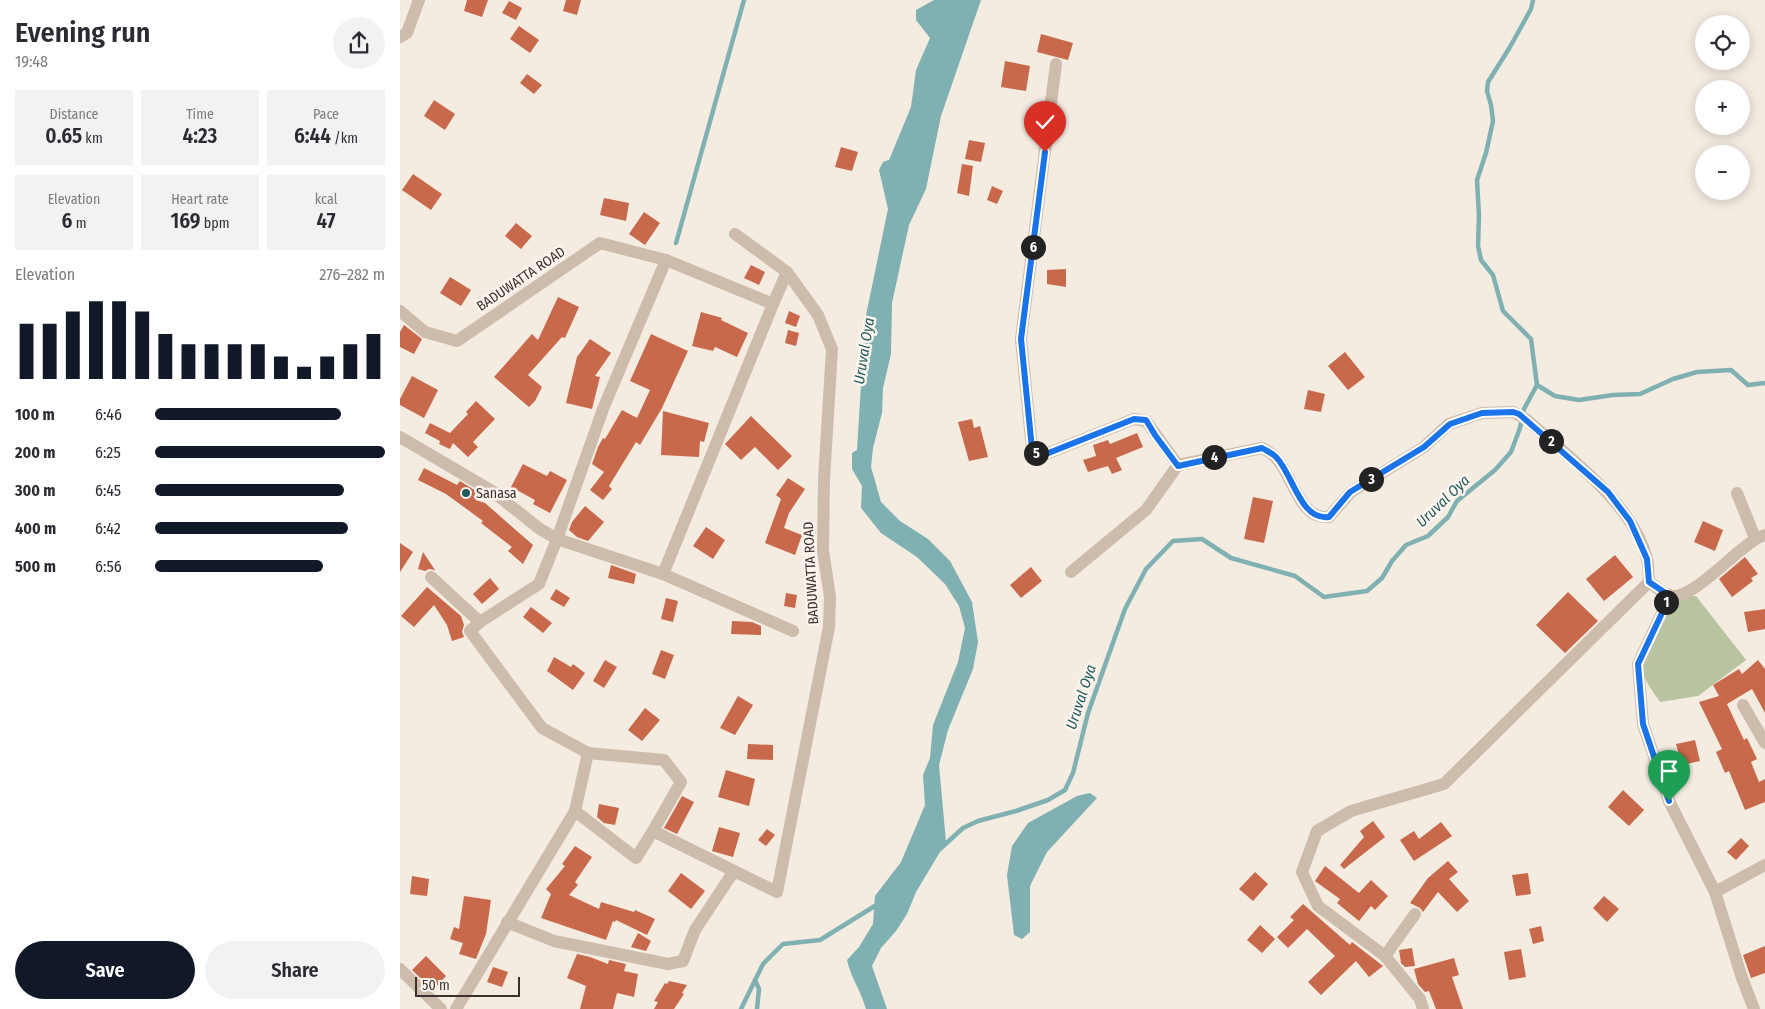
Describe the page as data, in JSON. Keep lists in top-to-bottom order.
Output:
{
  "streets": {
    "street": ["BADUWATTA ROAD"]
  },
  "water": ["Uruval Oya"],
  "places": ["Sanasa"],
  "scale_bar": "50 m",
  "page": {
    "heading": ["Evening run", "19:48"],
    "map_buttons": ["+", "−"],
    "stats": [
      ["Distance", "0.65 km"],
      ["Time", "4:23"],
      ["Pace", "6:44 /km"],
      ["Elevation", "6 m"],
      ["Heart rate", "169 bpm"],
      ["kcal", "47"]
    ],
    "pins": [
      "6",
      "2",
      "5",
      "4",
      "3",
      "1"
    ],
    "chart": ["Elevation", "276–282 m"],
    "list": [
      {
        "name": "100 m",
        "note": "6:46"
      },
      {
        "name": "200 m",
        "note": "6:25"
      },
      {
        "name": "300 m",
        "note": "6:45"
      },
      {
        "name": "400 m",
        "note": "6:42"
      },
      {
        "name": "500 m",
        "note": "6:56"
      }
    ],
    "buttons": ["Save", "Share"],
    "scale": "50 m"
  }
}
